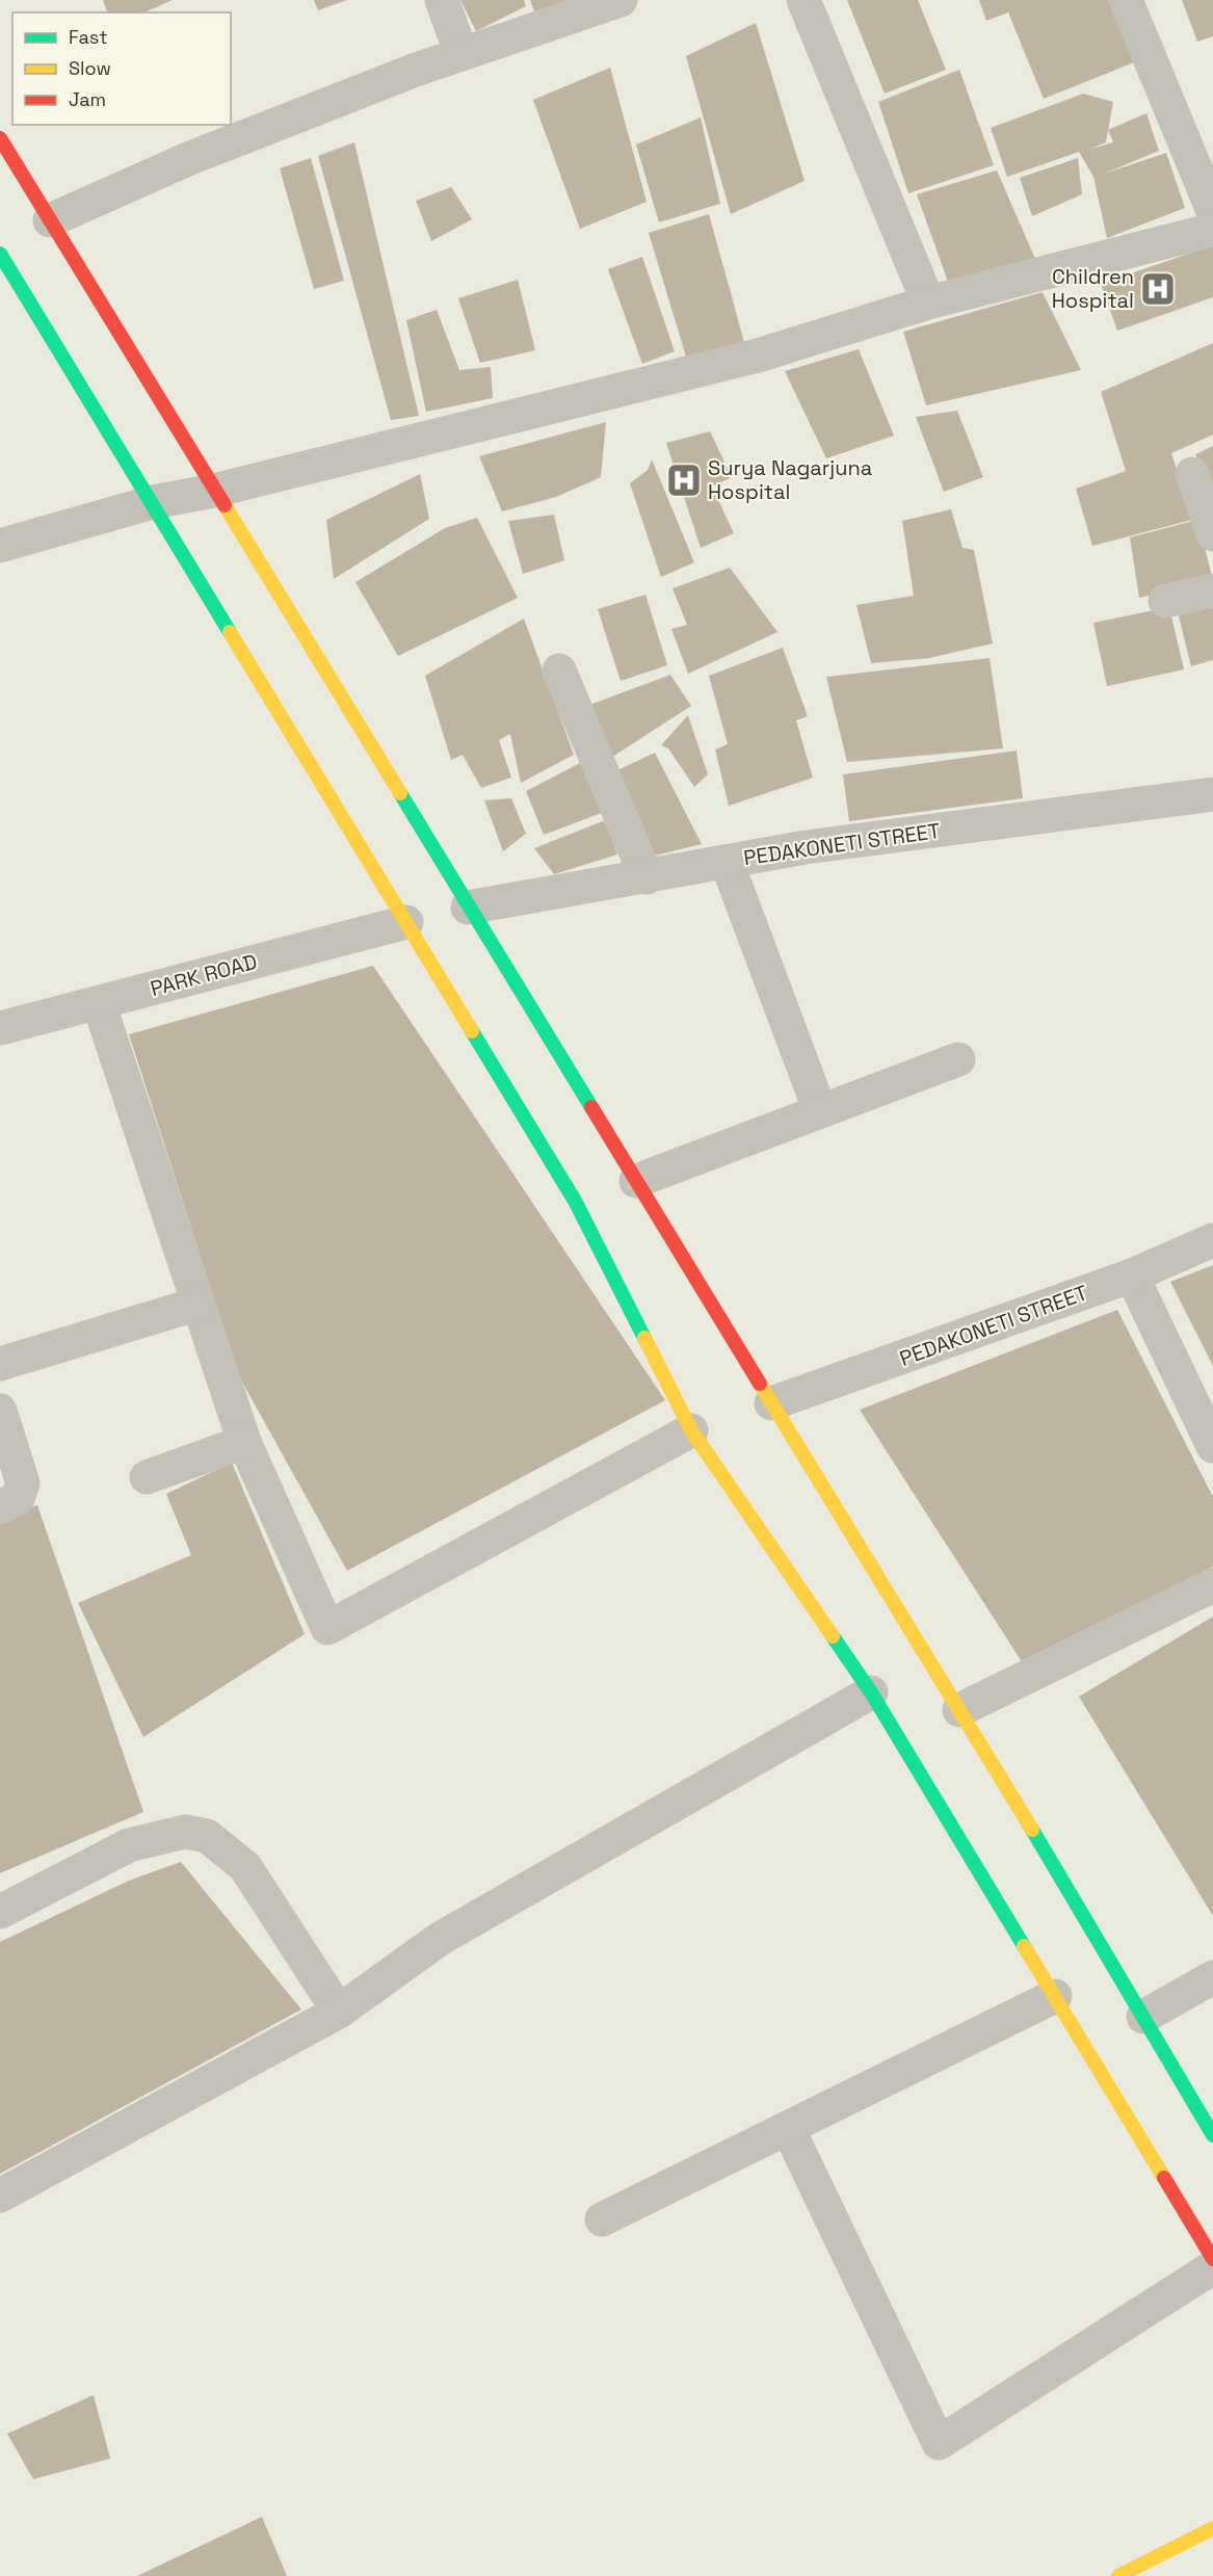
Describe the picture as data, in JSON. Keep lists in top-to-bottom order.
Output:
{
  "streets": {
    "street": ["PEDAKONETI STREET", "PARK ROAD"]
  },
  "places": {
    "hospital": ["Children Hospital", "Surya Nagarjuna Hospital"]
  },
  "legend": ["Fast", "Slow", "Jam"]
}
